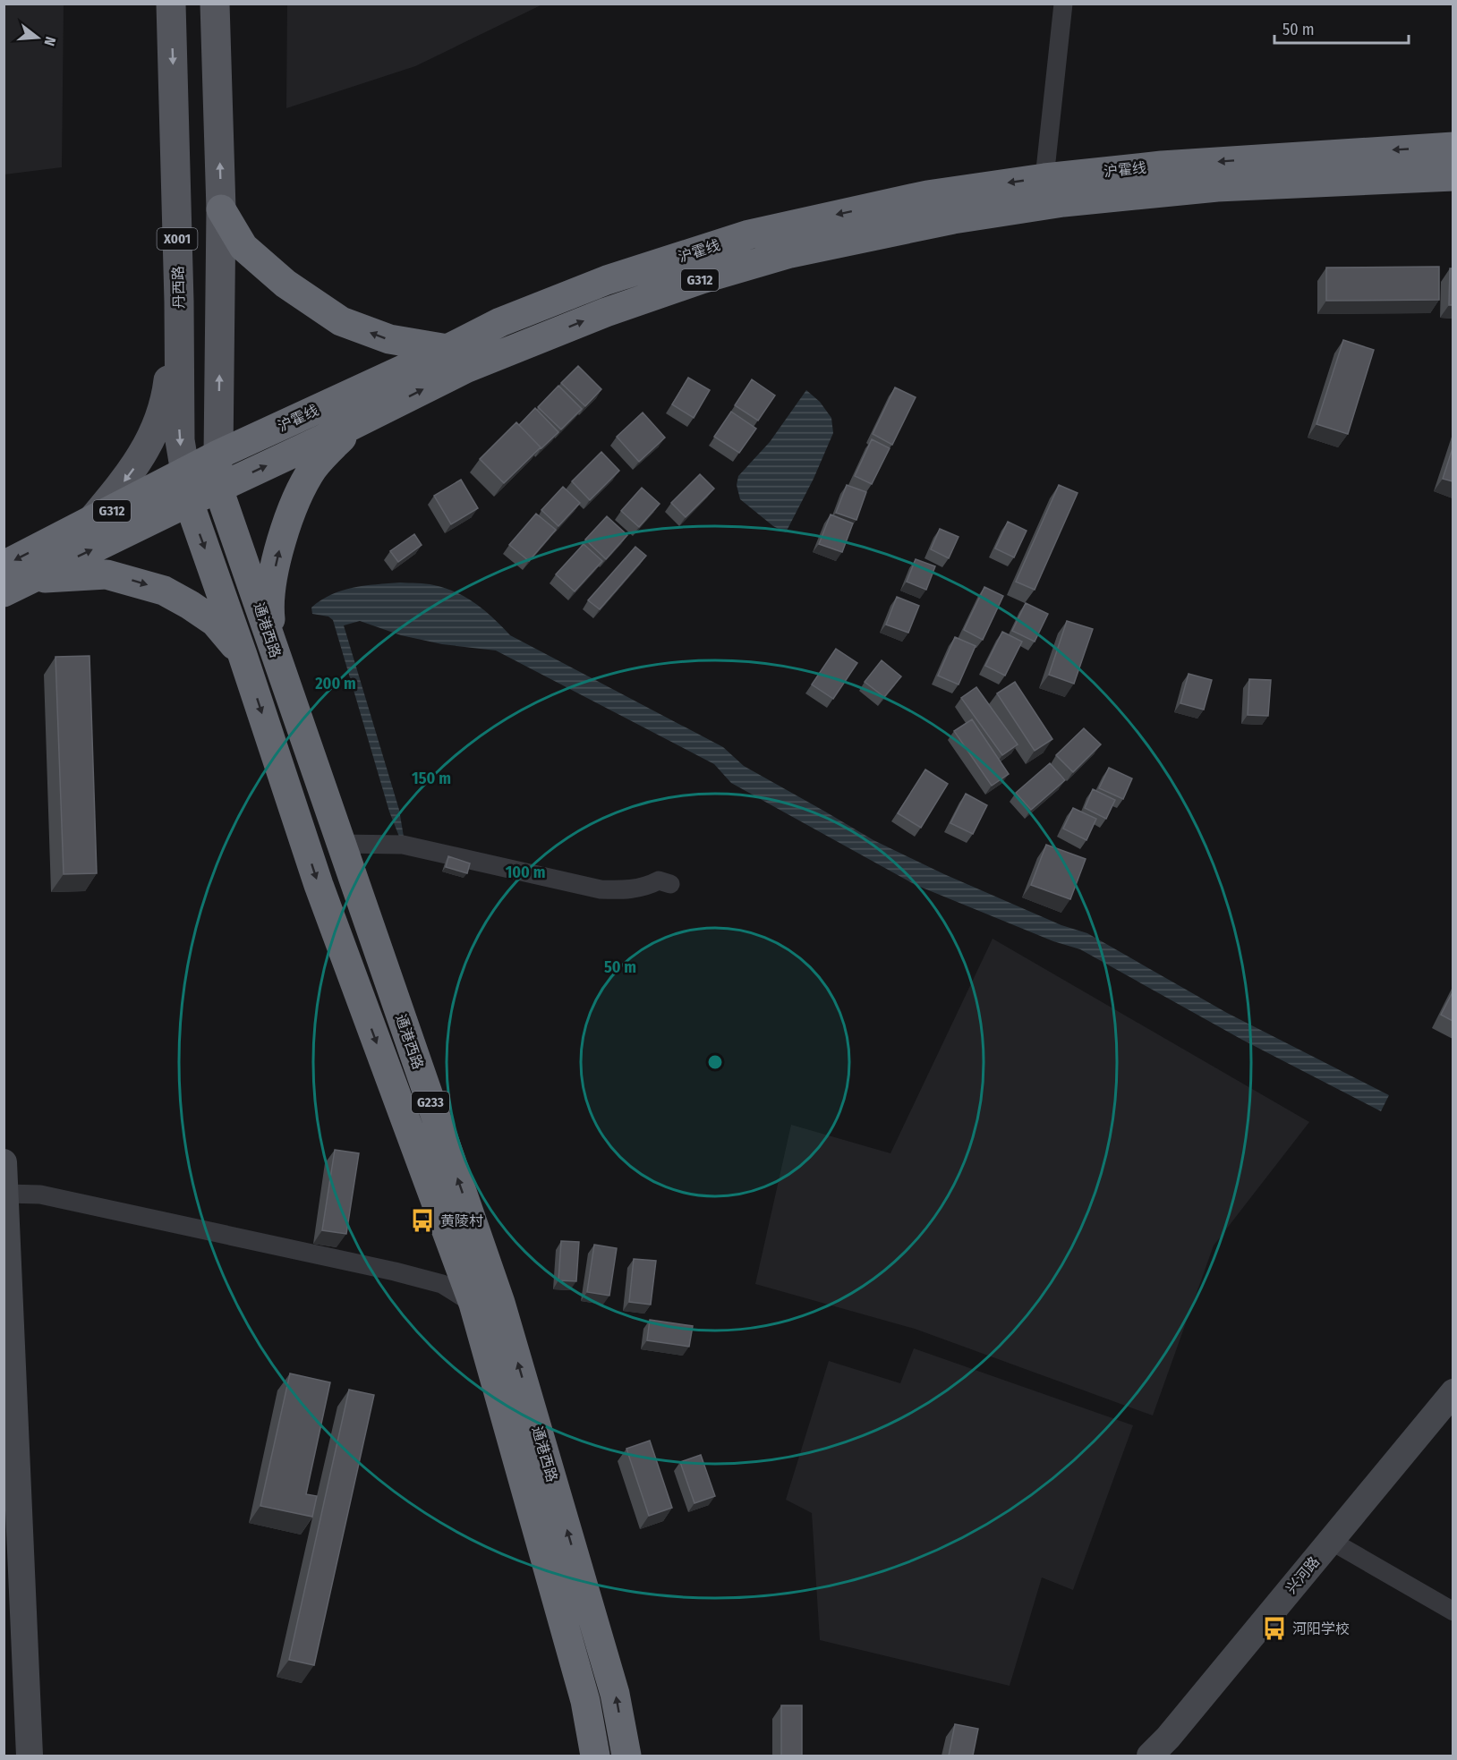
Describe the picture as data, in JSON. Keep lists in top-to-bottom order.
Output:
{
  "streets": {
    "highway": [
      "沪霍线",
      "G312",
      "通港西路",
      "G233"
    ],
    "main road": ["X001", "丹西路"],
    "street": ["兴河路"]
  },
  "crossings": [
    ["沪霍线", "丹西路"],
    ["沪霍线", "通港西路"],
    ["丹西路", "通港西路"]
  ],
  "places": {
    "bus stop": ["黄陵村", "河阳学校"]
  },
  "scale_bar": "50 m",
  "north": "right",
  "rings": [
    "200 m",
    "150 m",
    "100 m",
    "50 m"
  ]
}
